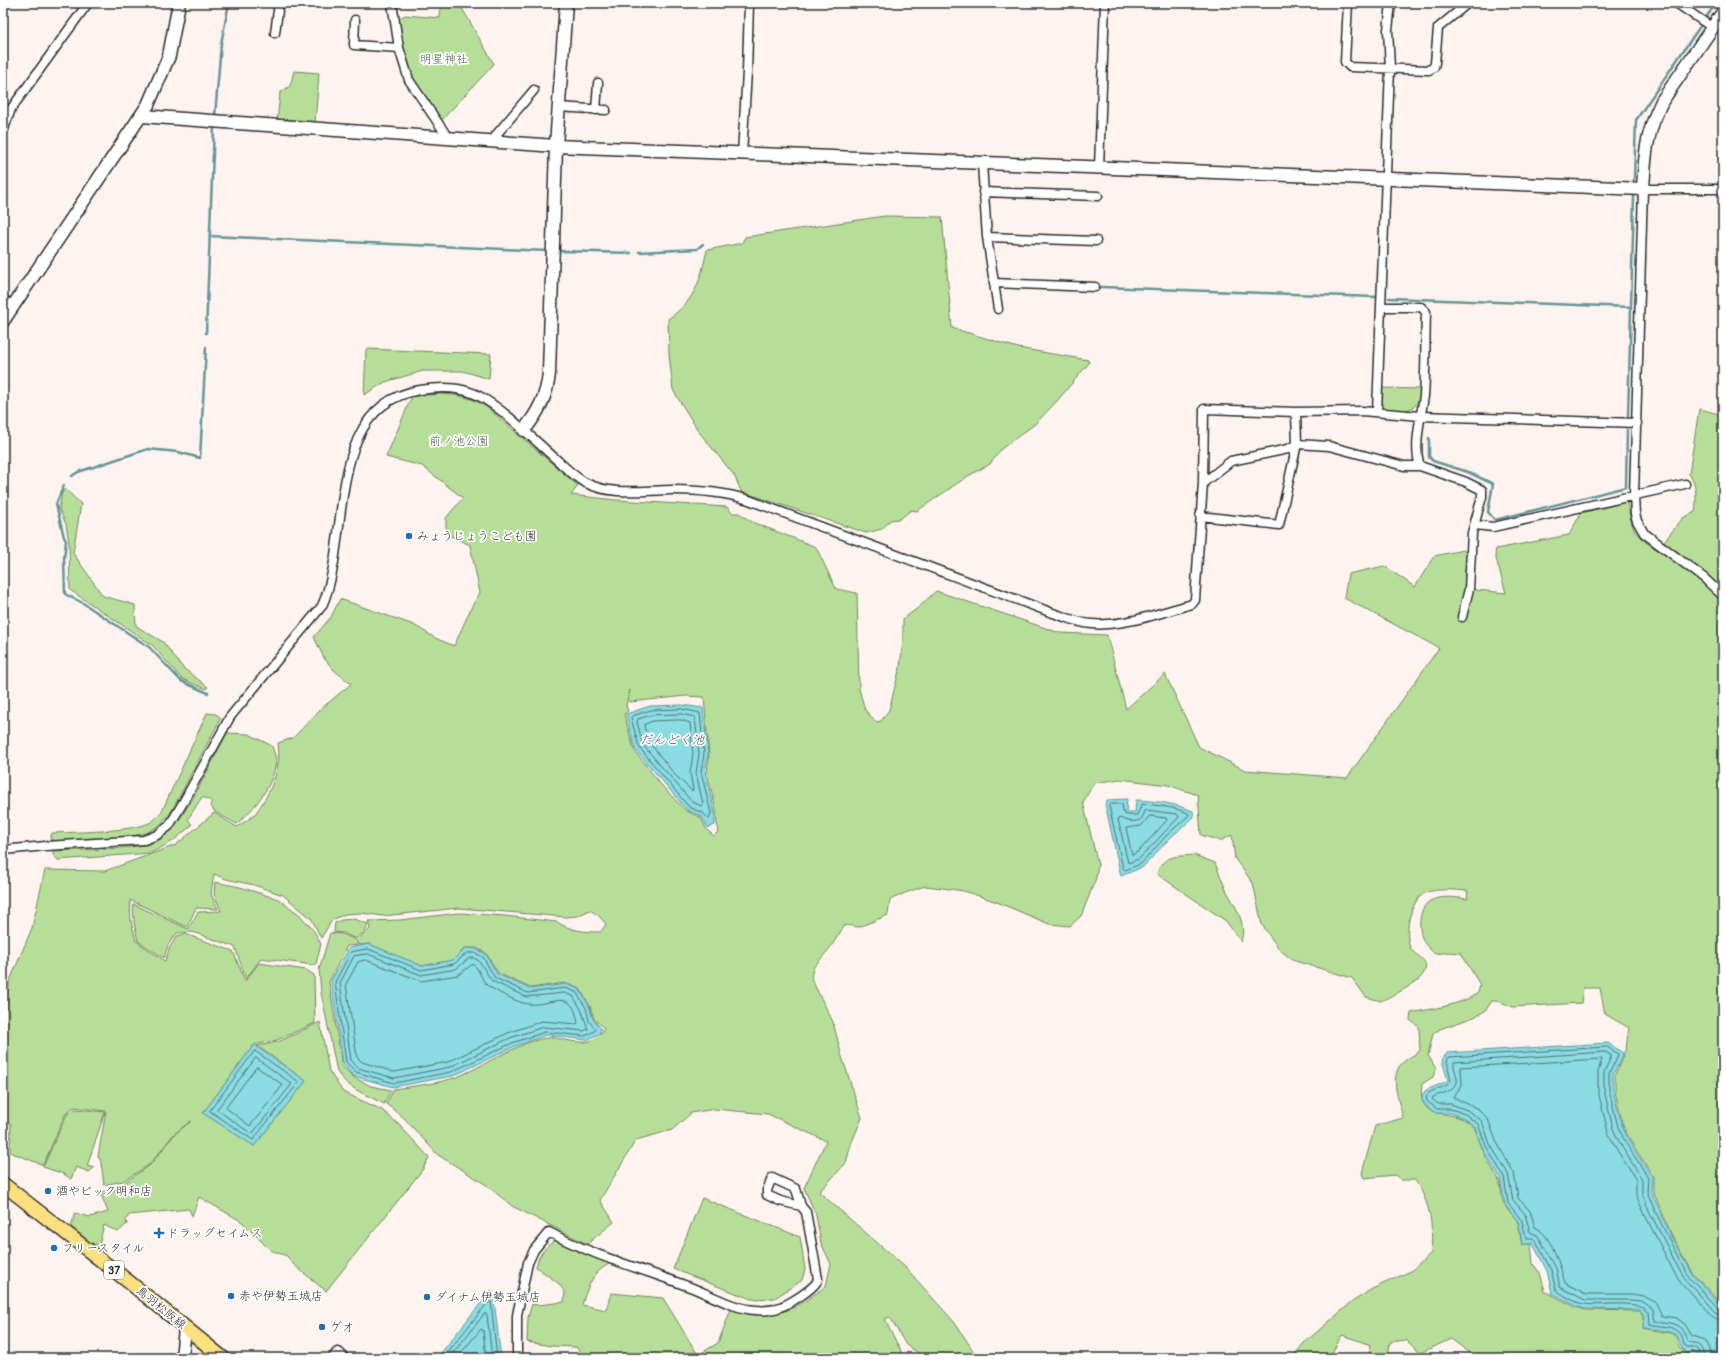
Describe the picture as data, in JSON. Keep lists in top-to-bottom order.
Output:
{
  "streets": {
    "main road": ["37", "鳥羽松阪線"]
  },
  "water": ["だんどく池"],
  "parks": ["明星神社", "前ノ池公園"],
  "places": {
    "other": [
      "みょうじょうこども園",
      "酒やビック明和店",
      "フリースタイル",
      "赤や伊勢玉城店",
      "ダイナム伊勢玉城店",
      "ゲオ"
    ],
    "health": ["ドラッグセイムス"]
  }
}
